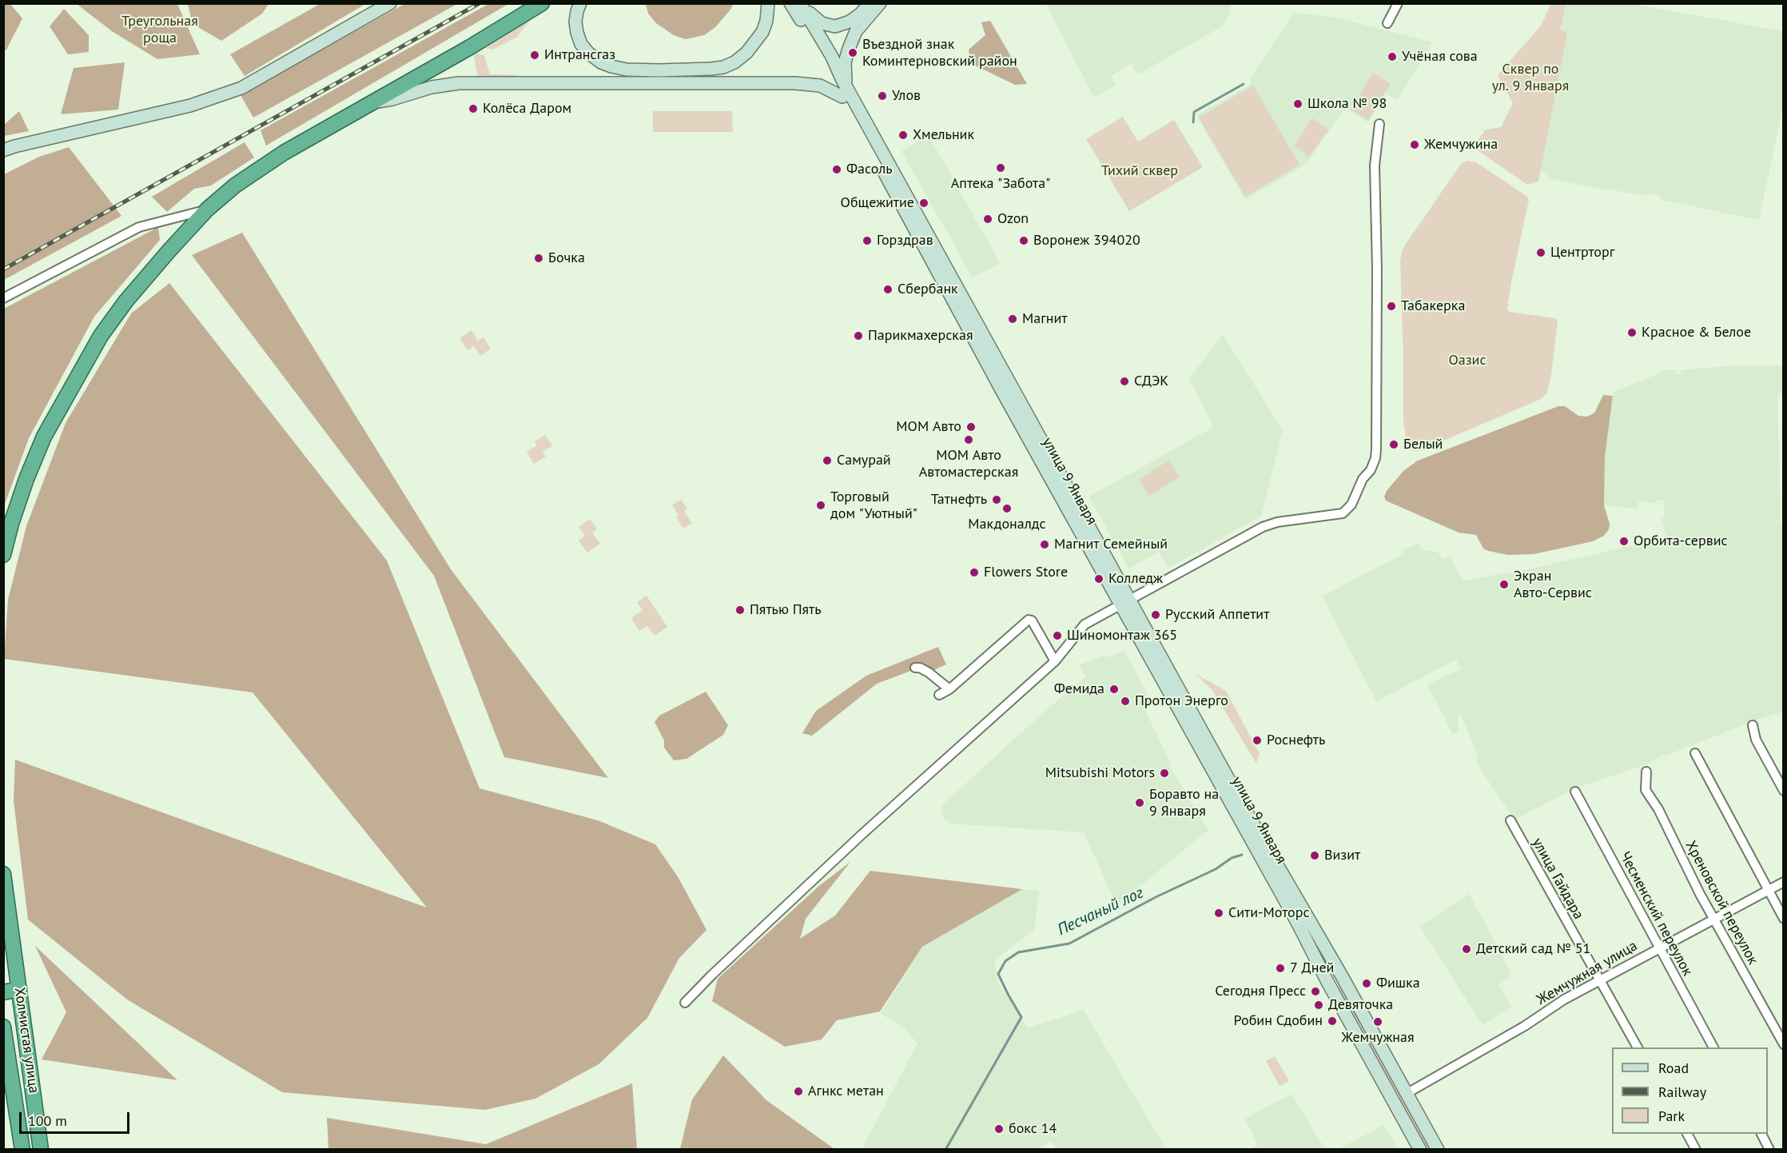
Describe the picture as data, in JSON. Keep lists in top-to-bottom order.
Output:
{
  "streets": {
    "highway": ["Холмистая улица"],
    "main road": ["улица 9 Января"],
    "street": [
      "улица Гайдара",
      "Хреновской переулок",
      "Чесменский переулок",
      "Жемчужная улица"
    ]
  },
  "crossings": [
    ["улица 9 Января", "Жемчужная улица"],
    ["улица Гайдара", "Жемчужная улица"],
    ["Хреновской переулок", "Жемчужная улица"],
    ["Чесменский переулок", "Жемчужная улица"]
  ],
  "water": ["Песчаный лог"],
  "parks": [
    "Треугольная роща",
    "Сквер по ул. 9 Января",
    "Тихий сквер",
    "Оазис"
  ],
  "places": [
    "Въездной знак Коминтерновский район",
    "Интрансгаз",
    "Учёная сова",
    "Улов",
    "Школа № 98",
    "Колёса Даром",
    "Хмельник",
    "Жемчужина",
    "Аптека \"Забота\"",
    "Фасоль",
    "Общежитие",
    "Ozon",
    "Горздрав",
    "Воронеж 394020",
    "Центрторг",
    "Бочка",
    "Сбербанк",
    "Табакерка",
    "Магнит",
    "Красное & Белое",
    "Парикмахерская",
    "СДЭК",
    "МОМ Авто",
    "МОМ Авто Автомастерская",
    "Белый",
    "Самурай",
    "Татнефть",
    "Торговый дом \"Уютный\"",
    "Макдоналдс",
    "Орбита-сервис",
    "Магнит Семейный",
    "Flowers Store",
    "Колледж",
    "Экран Авто-Сервис",
    "Пятью Пять",
    "Русский Аппетит",
    "Шиномонтаж 365",
    "Фемида",
    "Протон Энерго",
    "Роснефть",
    "Mitsubishi Motors",
    "Боравто на 9 Января",
    "Визит",
    "Сити-Моторс",
    "Детский сад № 51",
    "7 Дней",
    "Фишка",
    "Сегодня Пресс",
    "Девяточка",
    "Робин Сдобин",
    "Жемчужная",
    "Агнкс метан",
    "бокс 14"
  ],
  "legend": ["Road", "Railway", "Park"],
  "scale_bar": "100 m"
}
